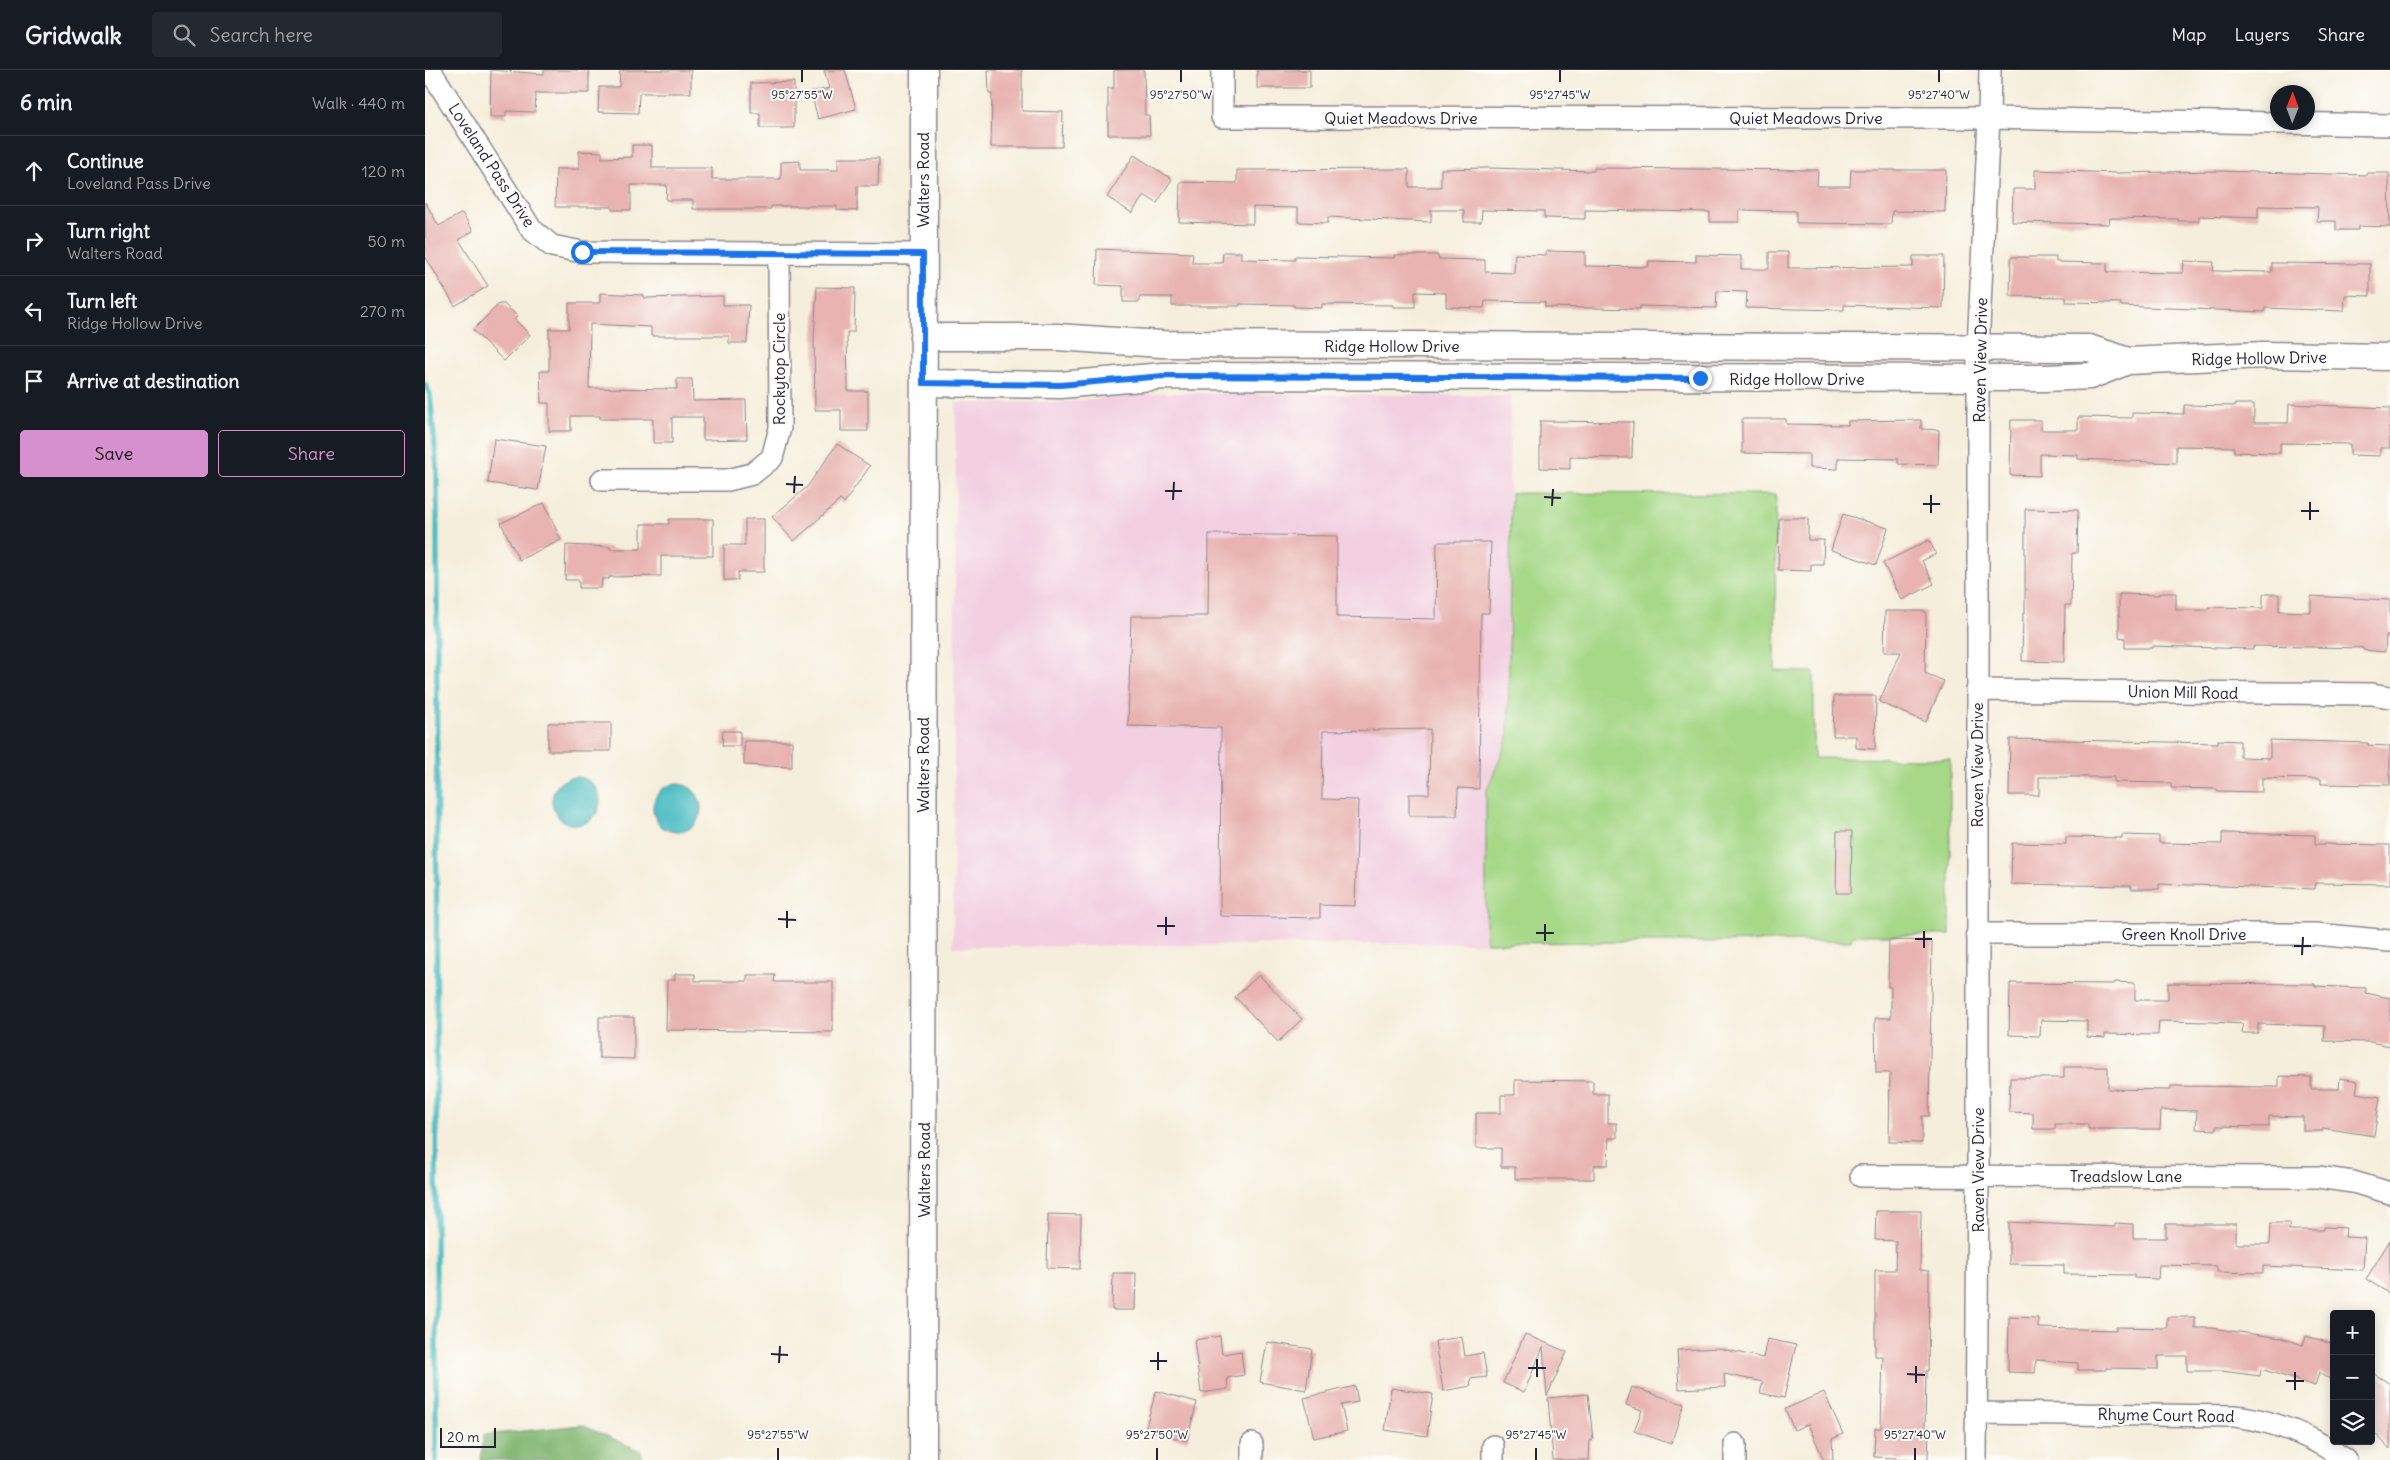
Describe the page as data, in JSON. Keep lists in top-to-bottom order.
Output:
{
  "streets": {
    "street": [
      "Quiet Meadows Drive",
      "Loveland Pass Drive",
      "Walters Road",
      "Ridge Hollow Drive",
      "Raven View Drive",
      "Rockytop Circle",
      "Union Mill Road",
      "Green Knoll Drive",
      "Treadslow Lane",
      "Rhyme Court Road"
    ]
  },
  "crossings": [
    ["Quiet Meadows Drive", "Raven View Drive"],
    ["Loveland Pass Drive", "Walters Road"],
    ["Loveland Pass Drive", "Rockytop Circle"],
    ["Walters Road", "Ridge Hollow Drive"],
    ["Ridge Hollow Drive", "Raven View Drive"],
    ["Raven View Drive", "Union Mill Road"],
    ["Raven View Drive", "Green Knoll Drive"],
    ["Raven View Drive", "Treadslow Lane"],
    ["Raven View Drive", "Rhyme Court Road"]
  ],
  "scale_bar": "20 m",
  "north": "top",
  "page": {
    "header": "Gridwalk",
    "search": "Search here",
    "nav": ["Map", "Layers", "Share"],
    "heading": ["6 min", "Walk · 440 m"],
    "list": [
      ["Continue", "Loveland Pass Drive", "120 m"],
      ["Turn right", "Walters Road", "50 m"],
      ["Turn left", "Ridge Hollow Drive", "270 m"],
      "Arrive at destination"
    ],
    "buttons": ["Save", "Share"],
    "map_buttons": ["+", "−"],
    "scale": "20 m"
  },
  "coordinates": [
    "95°27'55\"W",
    "95°27'50\"W",
    "95°27'45\"W",
    "95°27'40\"W"
  ]
}
